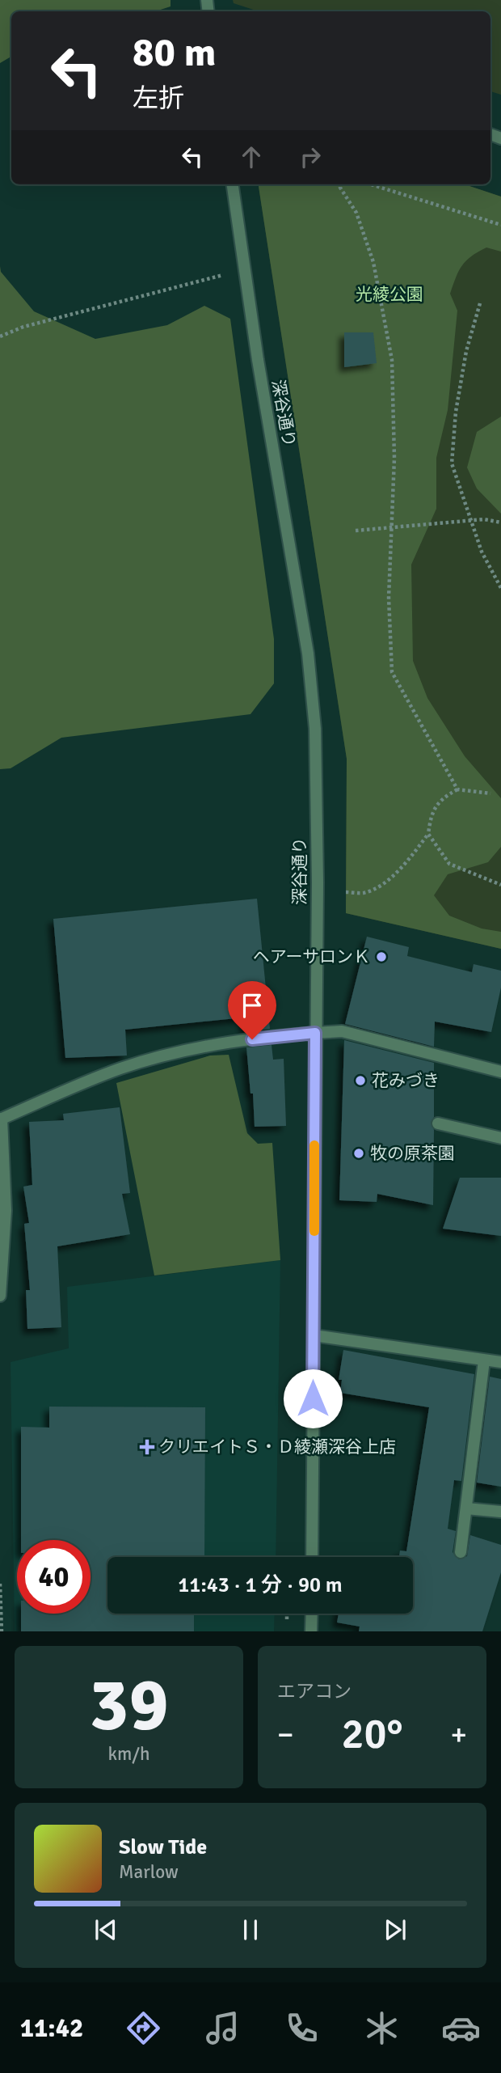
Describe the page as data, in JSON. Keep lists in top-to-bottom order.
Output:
{
  "streets": {
    "street": ["深谷通り"]
  },
  "parks": ["光綾公園"],
  "places": {
    "other": ["ヘアーサロンＫ", "花みづき", "牧の原茶園"],
    "health": ["クリエイトＳ・Ｄ綾瀬深谷上店"]
  },
  "page": {
    "turn": ["80 m", "左折"],
    "limit": "40",
    "trip": "11:43 · 1 分 · 90 m",
    "tile": [
      ["39", "km/h"],
      "エアコン"
    ],
    "heat": ["−", "20°", "+"],
    "song": ["Slow Tide", "Marlow"],
    "tabs": "11:42"
  }
}
